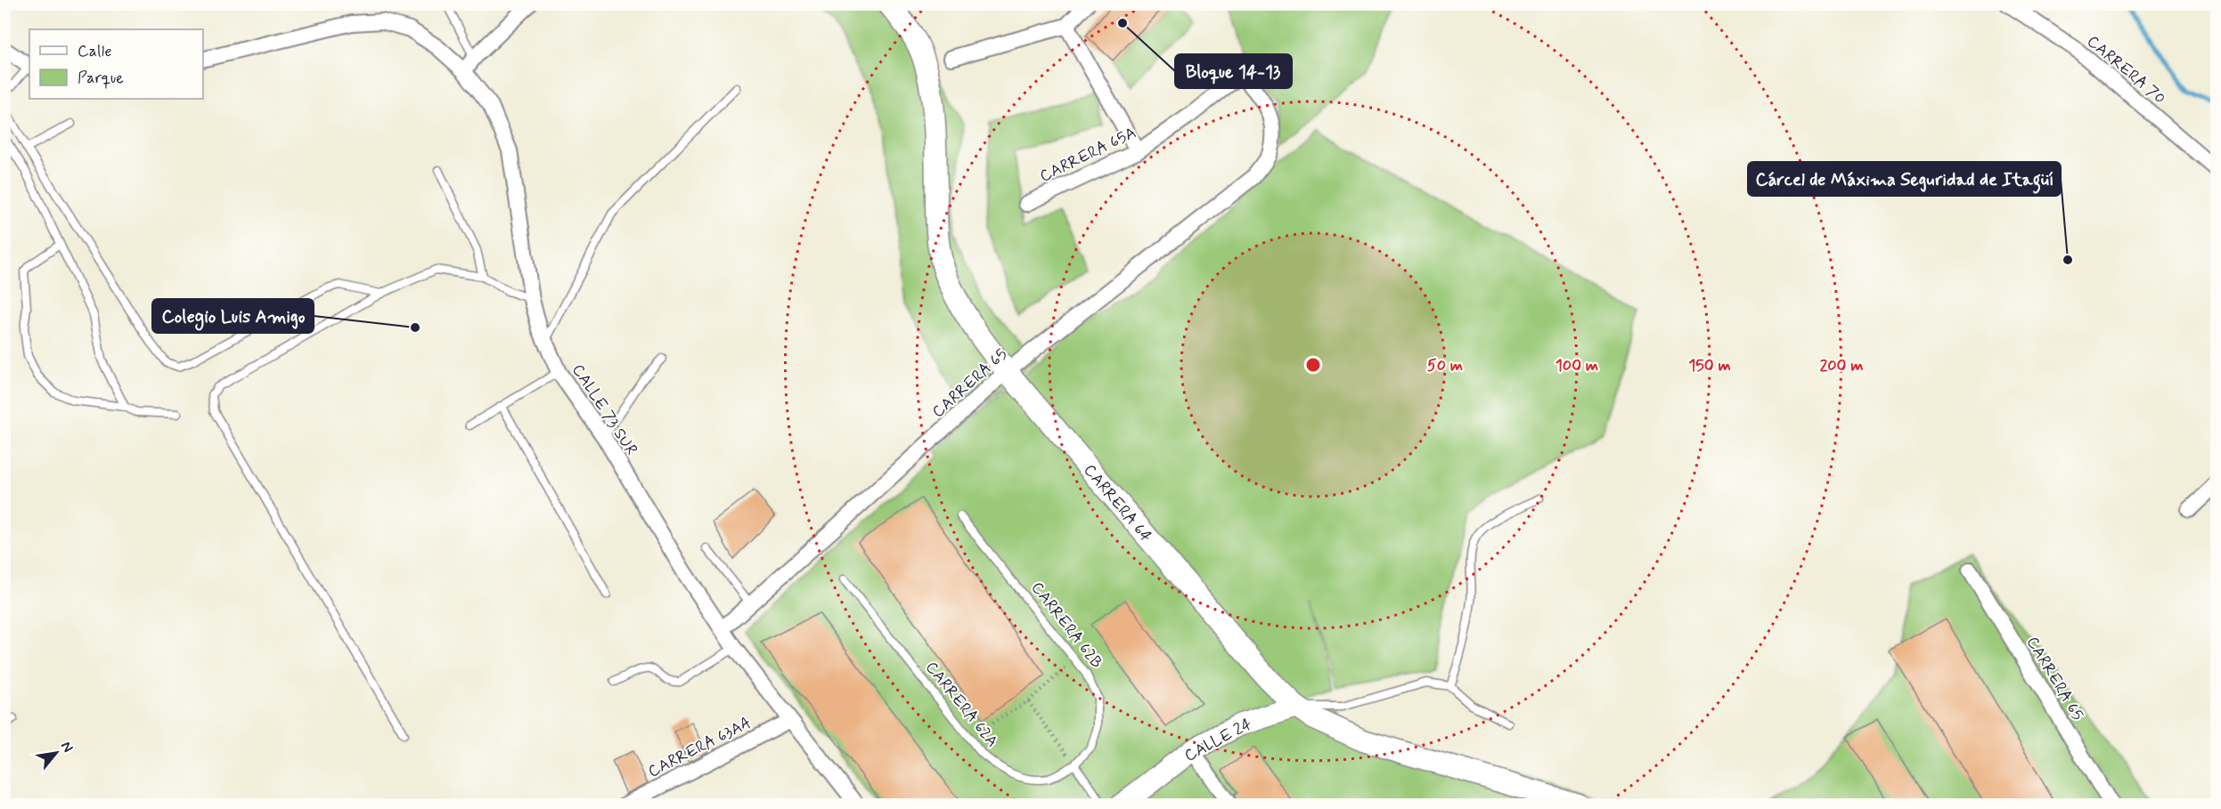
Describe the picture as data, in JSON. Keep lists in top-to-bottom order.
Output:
{
  "streets": {
    "street": [
      "CARRERA 70",
      "CARRERA 65A",
      "CARRERA 65",
      "CALLE 73 SUR",
      "CARRERA 64",
      "CALLE 24",
      "CARRERA 63AA"
    ],
    "lane": ["CARRERA 62B", "CARRERA 62A"]
  },
  "crossings": [
    ["CARRERA 65A", "CARRERA 65"],
    ["CARRERA 65", "CALLE 73 SUR"],
    ["CARRERA 65", "CARRERA 64"],
    ["CALLE 73 SUR", "CARRERA 63AA"],
    ["CARRERA 64", "CALLE 24"],
    ["CARRERA 62B", "CARRERA 62A"]
  ],
  "places": ["Bloque 14-13", "Cárcel de Máxima Seguridad de Itagüí", "Colegio Luis Amigo"],
  "legend": ["Calle", "Parque"],
  "north": "top right",
  "rings": [
    "50 m",
    "100 m",
    "150 m",
    "200 m"
  ]
}
